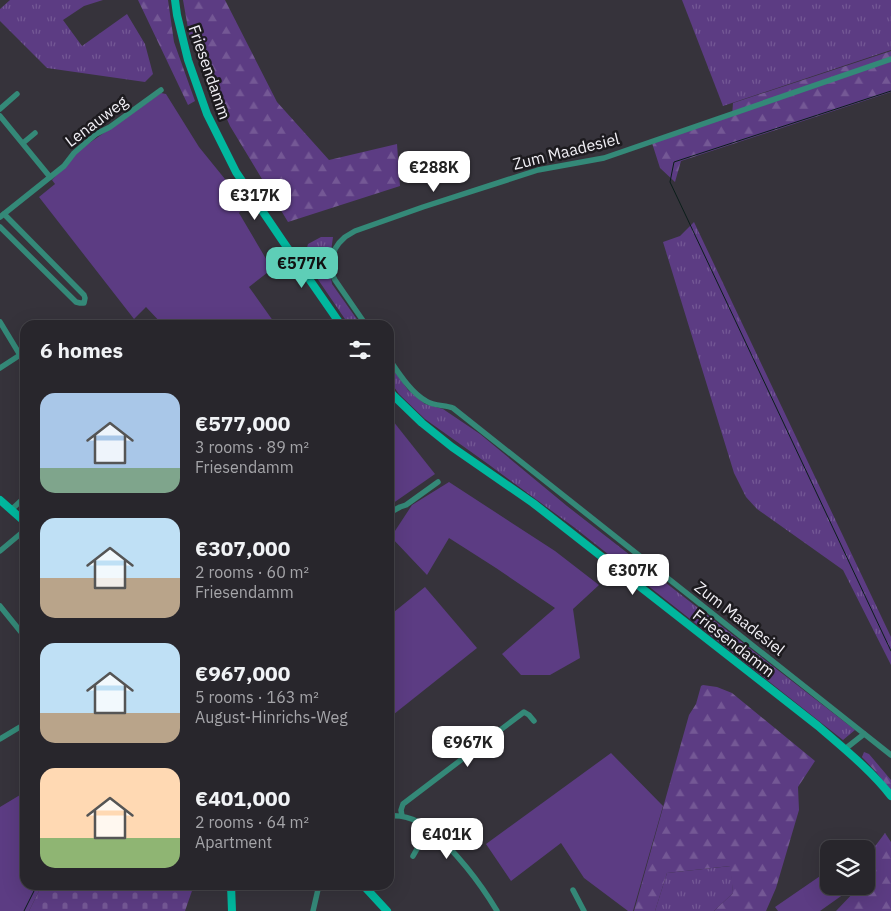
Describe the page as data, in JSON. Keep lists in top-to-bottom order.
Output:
{
  "streets": {
    "main road": ["Friesendamm"],
    "street": ["Lenauweg", "Zum Maadesiel"]
  },
  "page": {
    "price": [
      "€288K",
      "€317K",
      "€577K",
      "€307K",
      "€967K",
      "€401K"
    ],
    "heading": "6 homes",
    "list": [
      {
        "name": "€577,000",
        "note": "3 rooms · 89 m² · Friesendamm"
      },
      {
        "name": "€307,000",
        "note": "2 rooms · 60 m² · Friesendamm"
      },
      {
        "name": "€967,000",
        "note": "5 rooms · 163 m² · August-Hinrichs-Weg"
      },
      {
        "name": "€401,000",
        "note": "2 rooms · 64 m² · Apartment"
      }
    ]
  }
}
